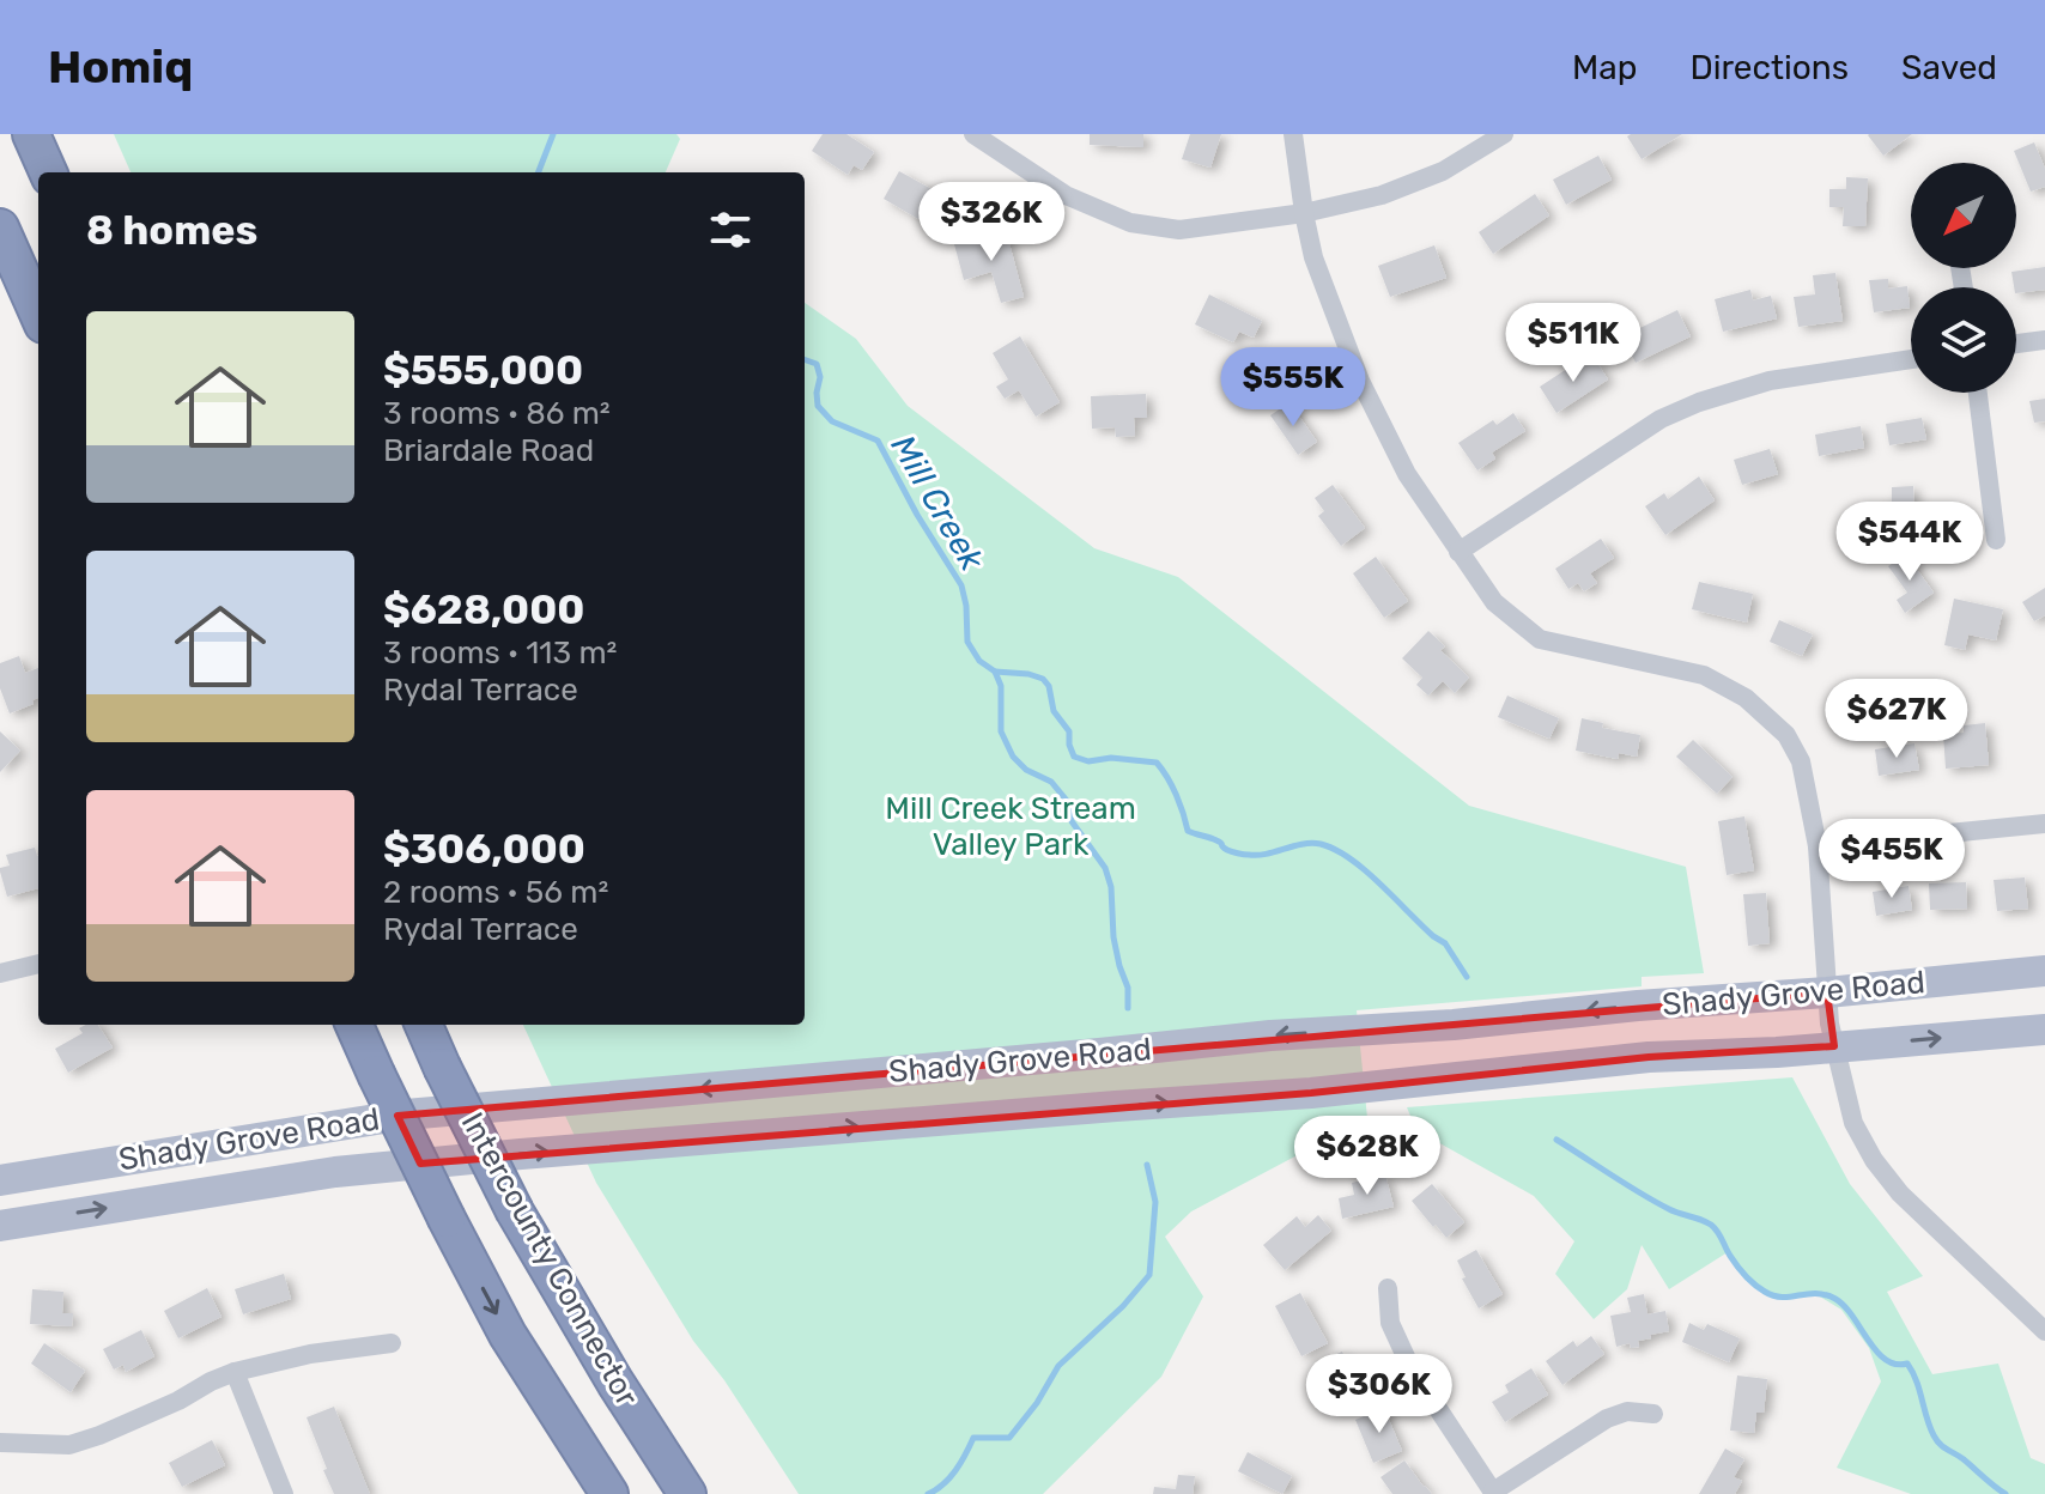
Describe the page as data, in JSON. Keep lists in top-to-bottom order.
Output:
{
  "streets": {
    "highway": ["Intercounty Connector"],
    "main road": ["Shady Grove Road"]
  },
  "water": ["Mill Creek"],
  "parks": ["Mill Creek Stream Valley Park"],
  "north": "bottom left",
  "page": {
    "header": "Homiq",
    "nav": ["Map", "Directions", "Saved"],
    "heading": "8 homes",
    "price": [
      "$326K",
      "$511K",
      "$555K",
      "$544K",
      "$627K",
      "$455K",
      "$628K",
      "$306K"
    ],
    "list": [
      {
        "name": "$555,000",
        "note": "3 rooms · 86 m² · Briardale Road"
      },
      {
        "name": "$628,000",
        "note": "3 rooms · 113 m² · Rydal Terrace"
      },
      {
        "name": "$306,000",
        "note": "2 rooms · 56 m² · Rydal Terrace"
      }
    ]
  }
}
